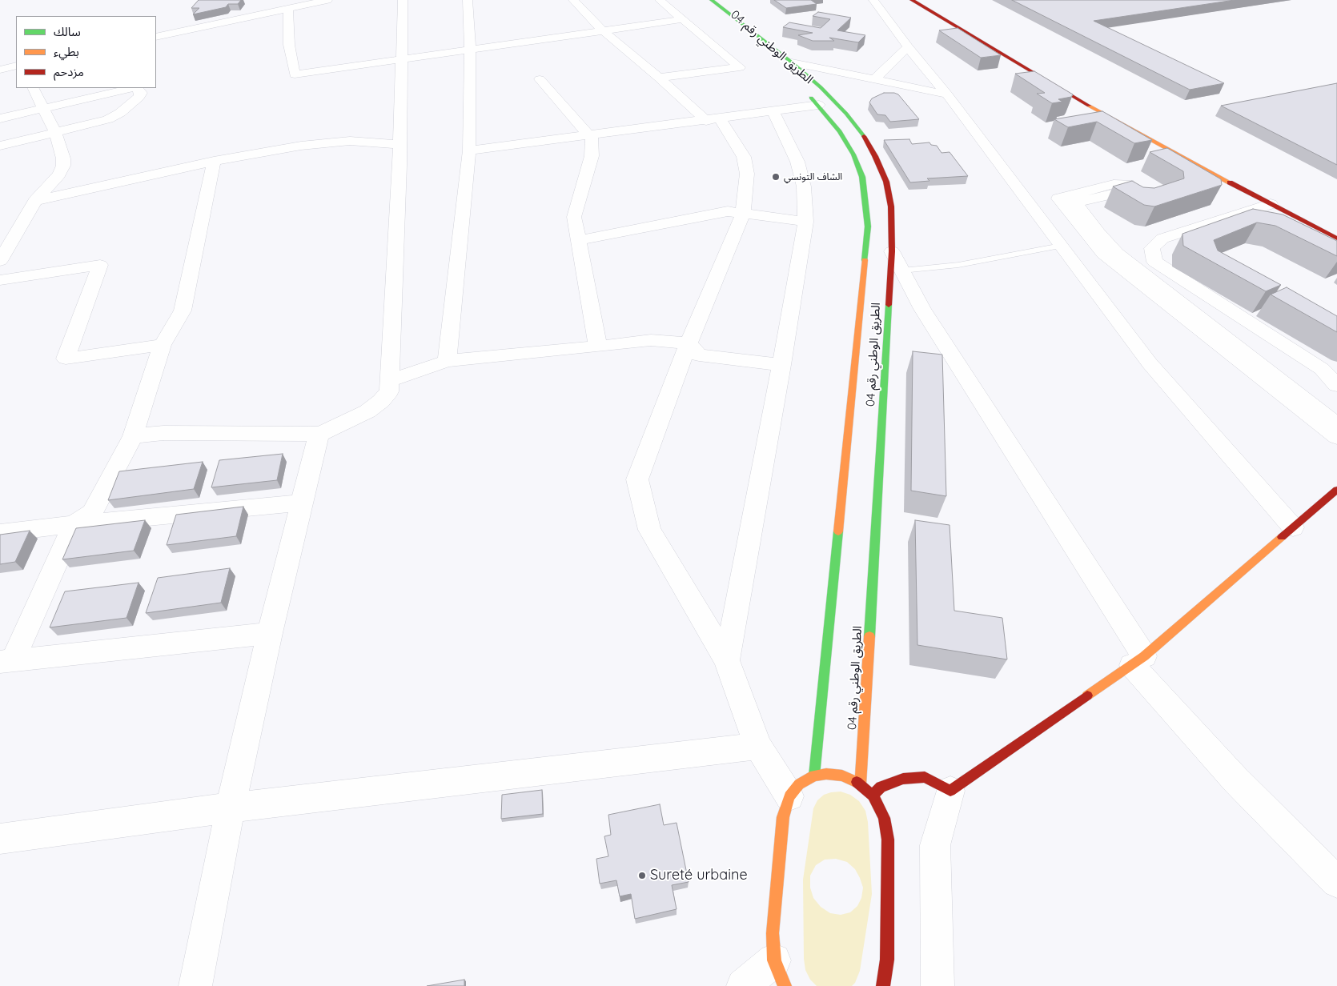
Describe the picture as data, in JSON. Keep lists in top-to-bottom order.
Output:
{
  "streets": {
    "main road": ["الطريق الوطني رقم 04"]
  },
  "places": ["الشاف التونسي", "Sureté urbaine"],
  "legend": ["سالك", "بطيء", "مزدحم"]
}
